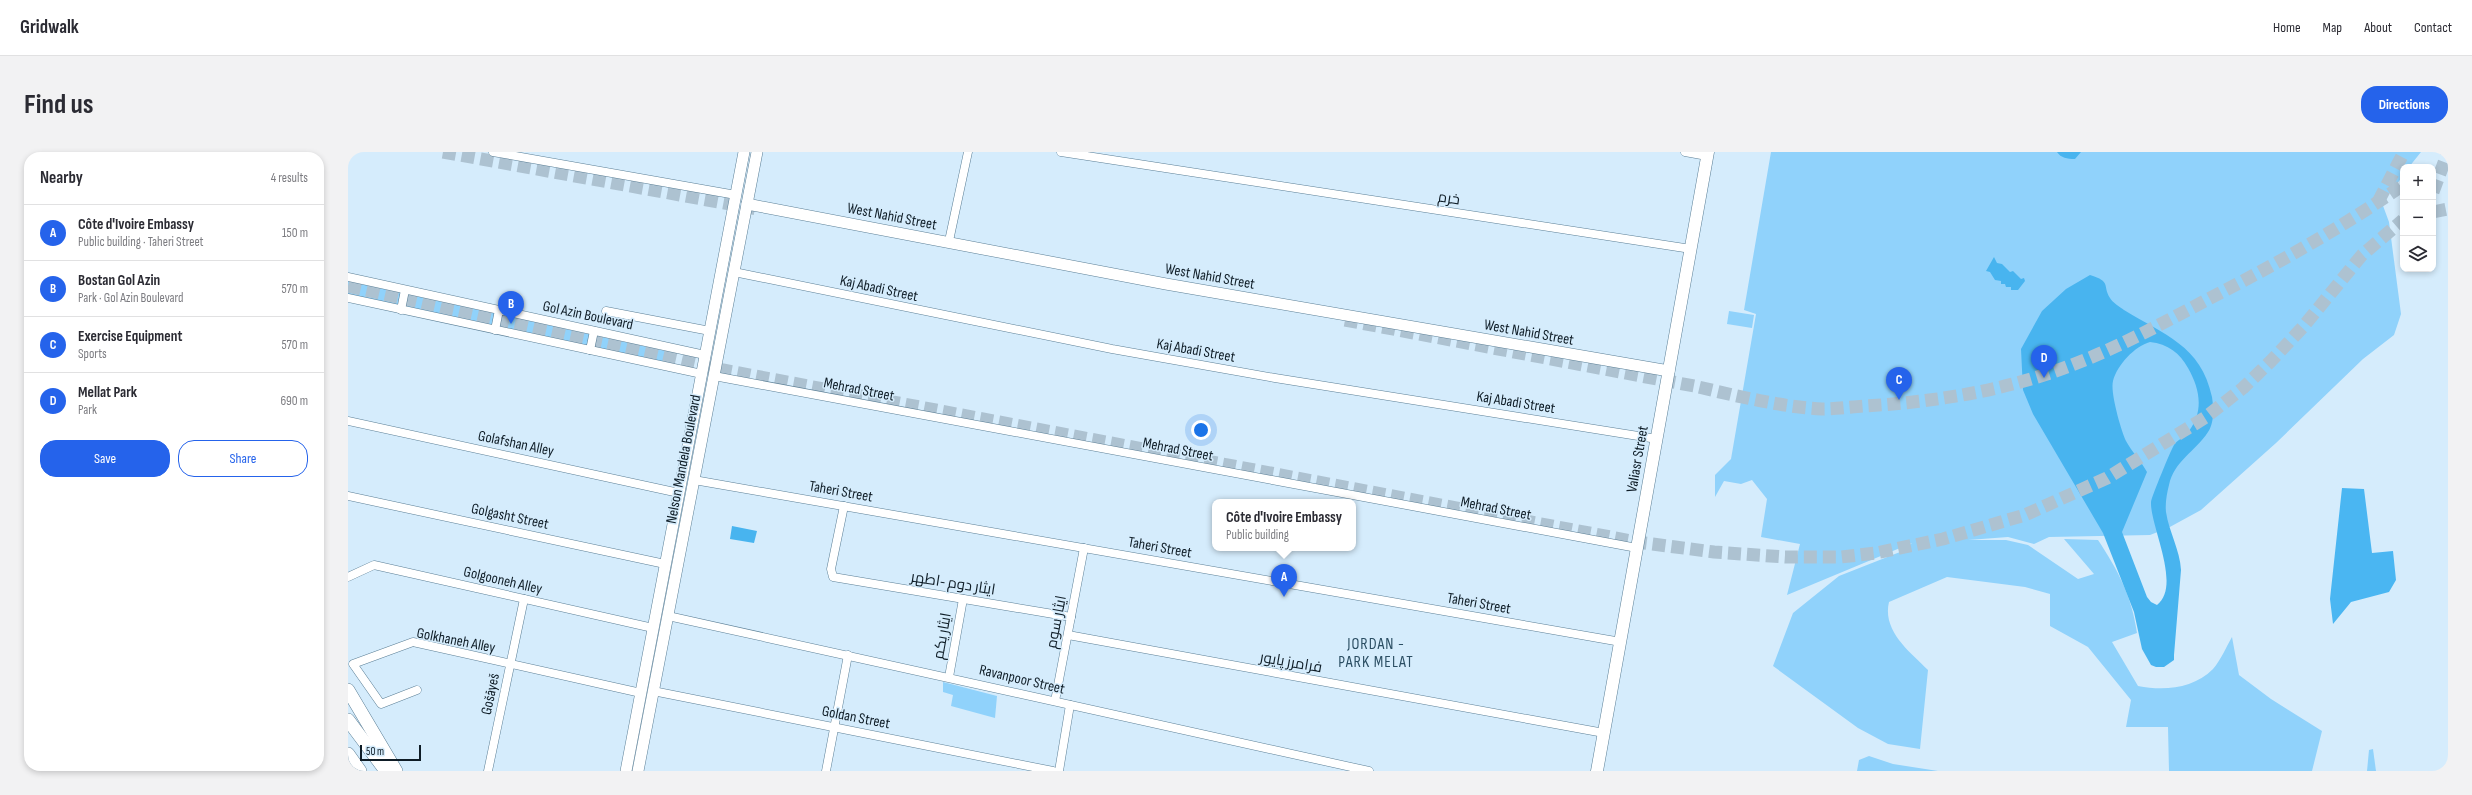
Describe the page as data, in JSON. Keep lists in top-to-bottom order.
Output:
{
  "streets": {
    "main road": ["West Nahid Street", "Nelson Mandela Boulevard", "Valiasr Street"],
    "street": [
      "خرم",
      "Kaj Abadi Street",
      "Gol Azin Boulevard",
      "Mehrad Street",
      "Golafshan Alley",
      "Taheri Street",
      "Golgasht Street",
      "Golgooneh Alley",
      "ایثار دوم -اطهر",
      "ایثار سوم",
      "ایثار یکم",
      "Golkhaneh Alley",
      "فرامرز پایور",
      "Ravanpoor Street",
      "Gošāyeš",
      "Goldan Street"
    ]
  },
  "crossings": [
    ["خرم", "Valiasr Street"],
    ["West Nahid Street", "Nelson Mandela Boulevard"],
    ["West Nahid Street", "Valiasr Street"],
    ["Kaj Abadi Street", "Nelson Mandela Boulevard"],
    ["Kaj Abadi Street", "Valiasr Street"],
    ["Gol Azin Boulevard", "Nelson Mandela Boulevard"],
    ["Mehrad Street", "Nelson Mandela Boulevard"],
    ["Mehrad Street", "Valiasr Street"],
    ["Golafshan Alley", "Nelson Mandela Boulevard"],
    ["Nelson Mandela Boulevard", "Taheri Street"],
    ["Nelson Mandela Boulevard", "Golgasht Street"],
    ["Nelson Mandela Boulevard", "Golgooneh Alley"],
    ["Nelson Mandela Boulevard", "Golkhaneh Alley"],
    ["Nelson Mandela Boulevard", "Ravanpoor Street"],
    ["Nelson Mandela Boulevard", "Goldan Street"],
    ["Valiasr Street", "Taheri Street"],
    ["Valiasr Street", "فرامرز پایور"],
    ["Taheri Street", "ایثار دوم -اطهر"],
    ["Taheri Street", "ایثار سوم"],
    ["Golgooneh Alley", "Gošāyeš"],
    ["ایثار دوم -اطهر", "ایثار سوم"],
    ["ایثار دوم -اطهر", "ایثار یکم"],
    ["ایثار سوم", "فرامرز پایور"],
    ["ایثار سوم", "Ravanpoor Street"],
    ["ایثار یکم", "Ravanpoor Street"],
    ["Golkhaneh Alley", "Gošāyeš"]
  ],
  "districts": ["JORDAN - PARK MELAT"],
  "scale_bar": "50 m",
  "page": {
    "header": "Gridwalk",
    "nav": [
      "Home",
      "Map",
      "About",
      "Contact"
    ],
    "buttons": [
      "Directions",
      ["Save", "Share"]
    ],
    "title": "Find us",
    "heading": ["Nearby", "4 results"],
    "map_buttons": ["+", "−"],
    "list": [
      {
        "mark": "A",
        "name": "Côte d'Ivoire Embassy",
        "note": "Public building · Taheri Street",
        "value": "150 m"
      },
      {
        "mark": "B",
        "name": "Bostan Gol Azin",
        "note": "Park · Gol Azin Boulevard",
        "value": "570 m"
      },
      {
        "mark": "C",
        "name": "Exercise Equipment",
        "note": "Sports",
        "value": "570 m"
      },
      {
        "mark": "D",
        "name": "Mellat Park",
        "note": "Park",
        "value": "690 m"
      }
    ],
    "pins": [
      "B",
      "D",
      "C",
      "A"
    ],
    "popup": ["Côte d'Ivoire Embassy", "Public building"],
    "scale": "50 m"
  }
}
